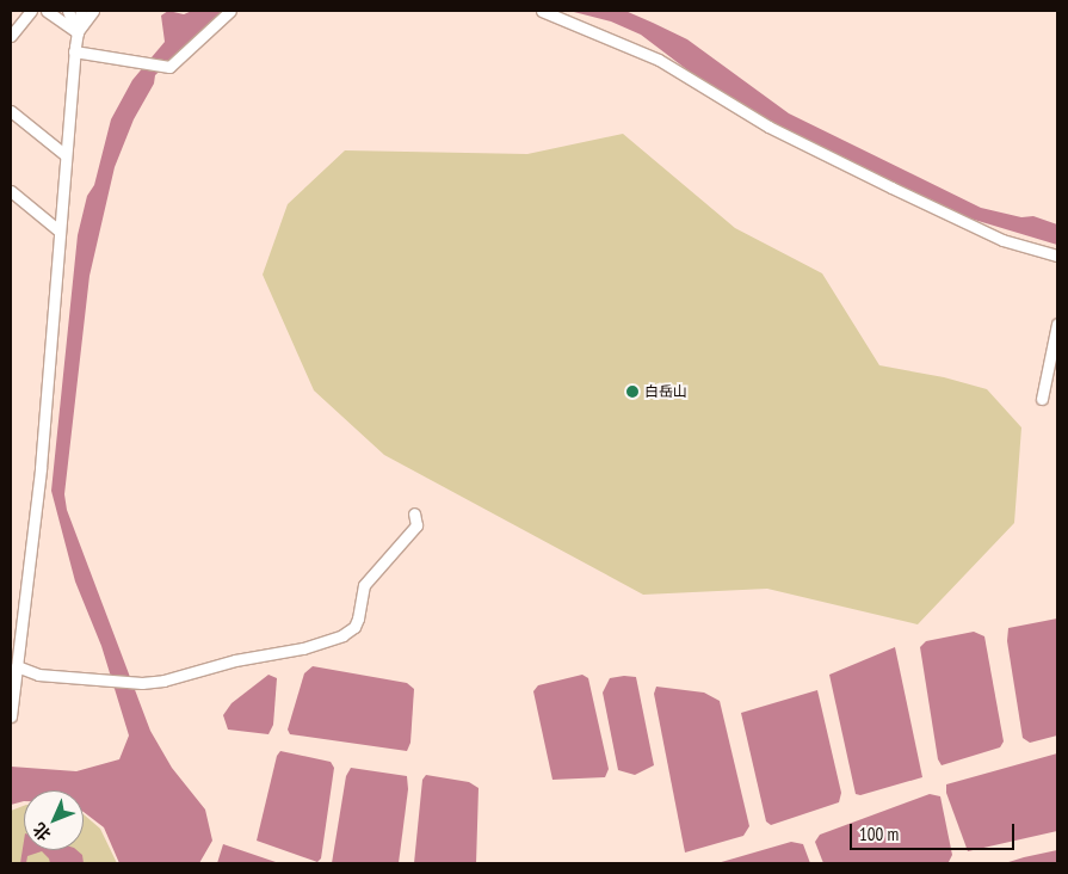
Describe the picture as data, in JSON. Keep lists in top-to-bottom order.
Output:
{
  "places": ["白岳山"],
  "scale_bar": "100 m",
  "north": "bottom left"
}
